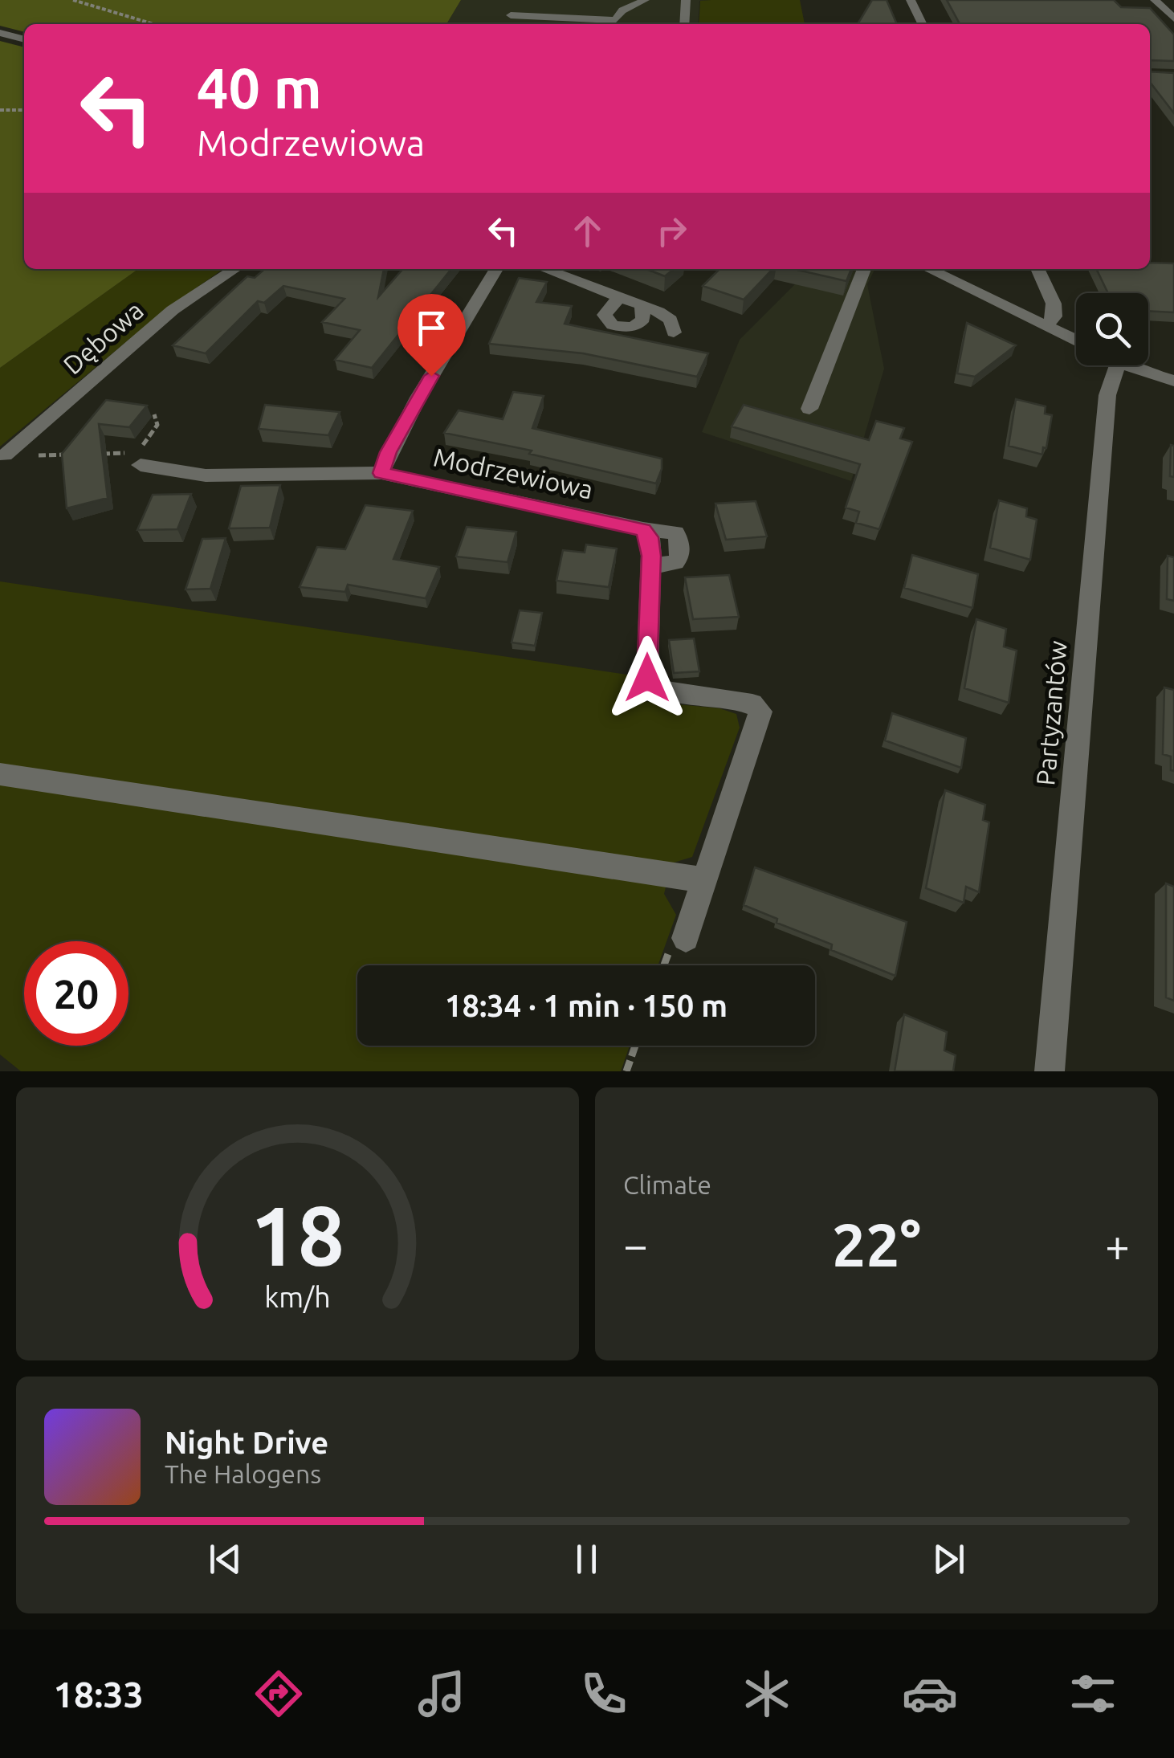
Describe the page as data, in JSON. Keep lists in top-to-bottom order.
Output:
{
  "streets": {
    "street": ["Dębowa", "Modrzewiowa", "Partyzantów"]
  },
  "page": {
    "turn": ["40 m", "Modrzewiowa"],
    "limit": "20",
    "trip": "18:34 · 1 min · 150 m",
    "tile": "Climate",
    "heat": ["−", "22°", "+"],
    "song": ["Night Drive", "The Halogens"],
    "tabs": "18:33",
    "gauge": ["18", "km/h"]
  }
}
